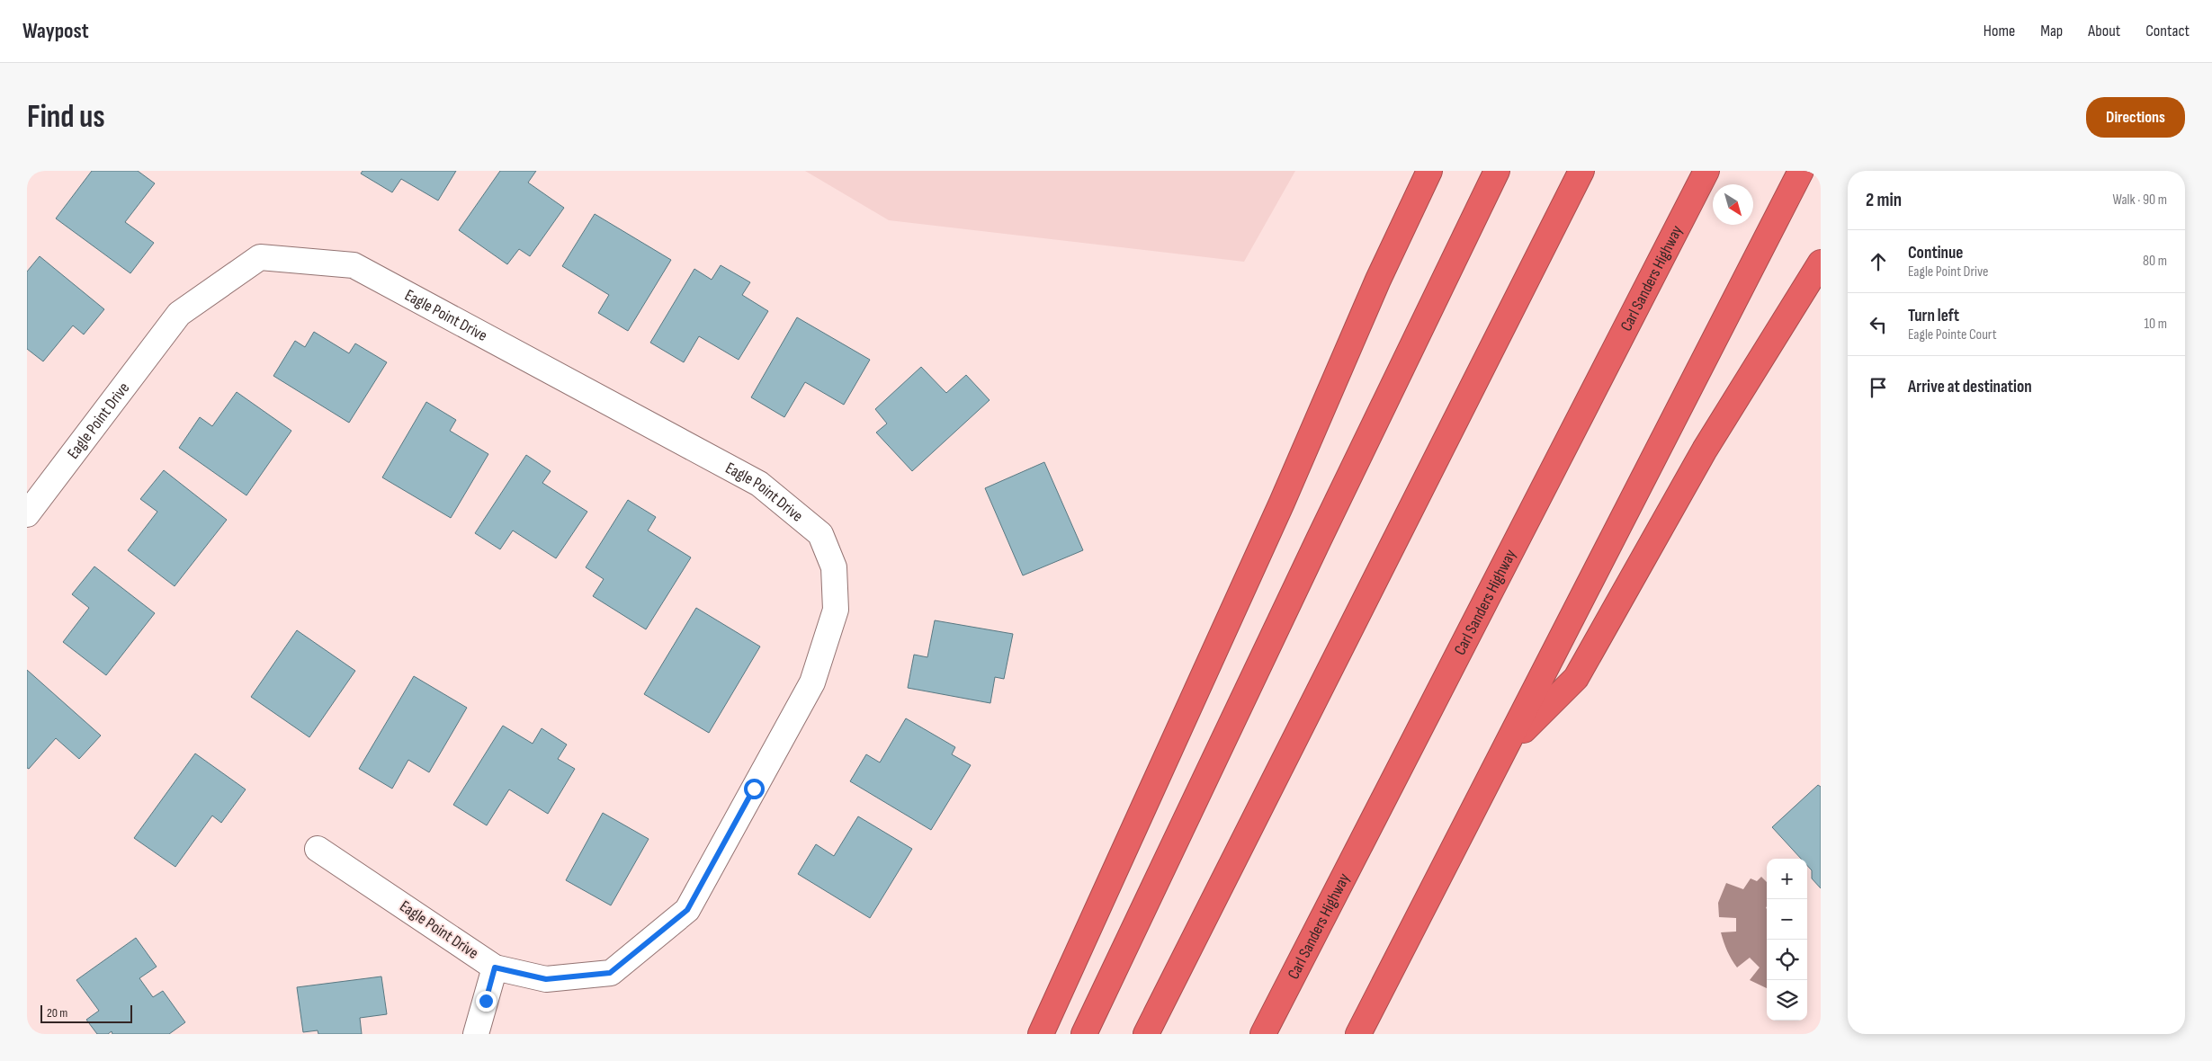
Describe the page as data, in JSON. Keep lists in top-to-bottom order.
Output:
{
  "streets": {
    "highway": ["Carl Sanders Highway"],
    "street": ["Eagle Point Drive"]
  },
  "scale_bar": "20 m",
  "north": "bottom right",
  "page": {
    "header": "Waypost",
    "nav": [
      "Home",
      "Map",
      "About",
      "Contact"
    ],
    "buttons": "Directions",
    "title": "Find us",
    "heading": ["2 min", "Walk · 90 m"],
    "list": [
      ["Continue", "Eagle Point Drive", "80 m"],
      ["Turn left", "Eagle Pointe Court", "10 m"],
      "Arrive at destination"
    ],
    "map_buttons": ["+", "−"],
    "scale": "20 m"
  }
}
